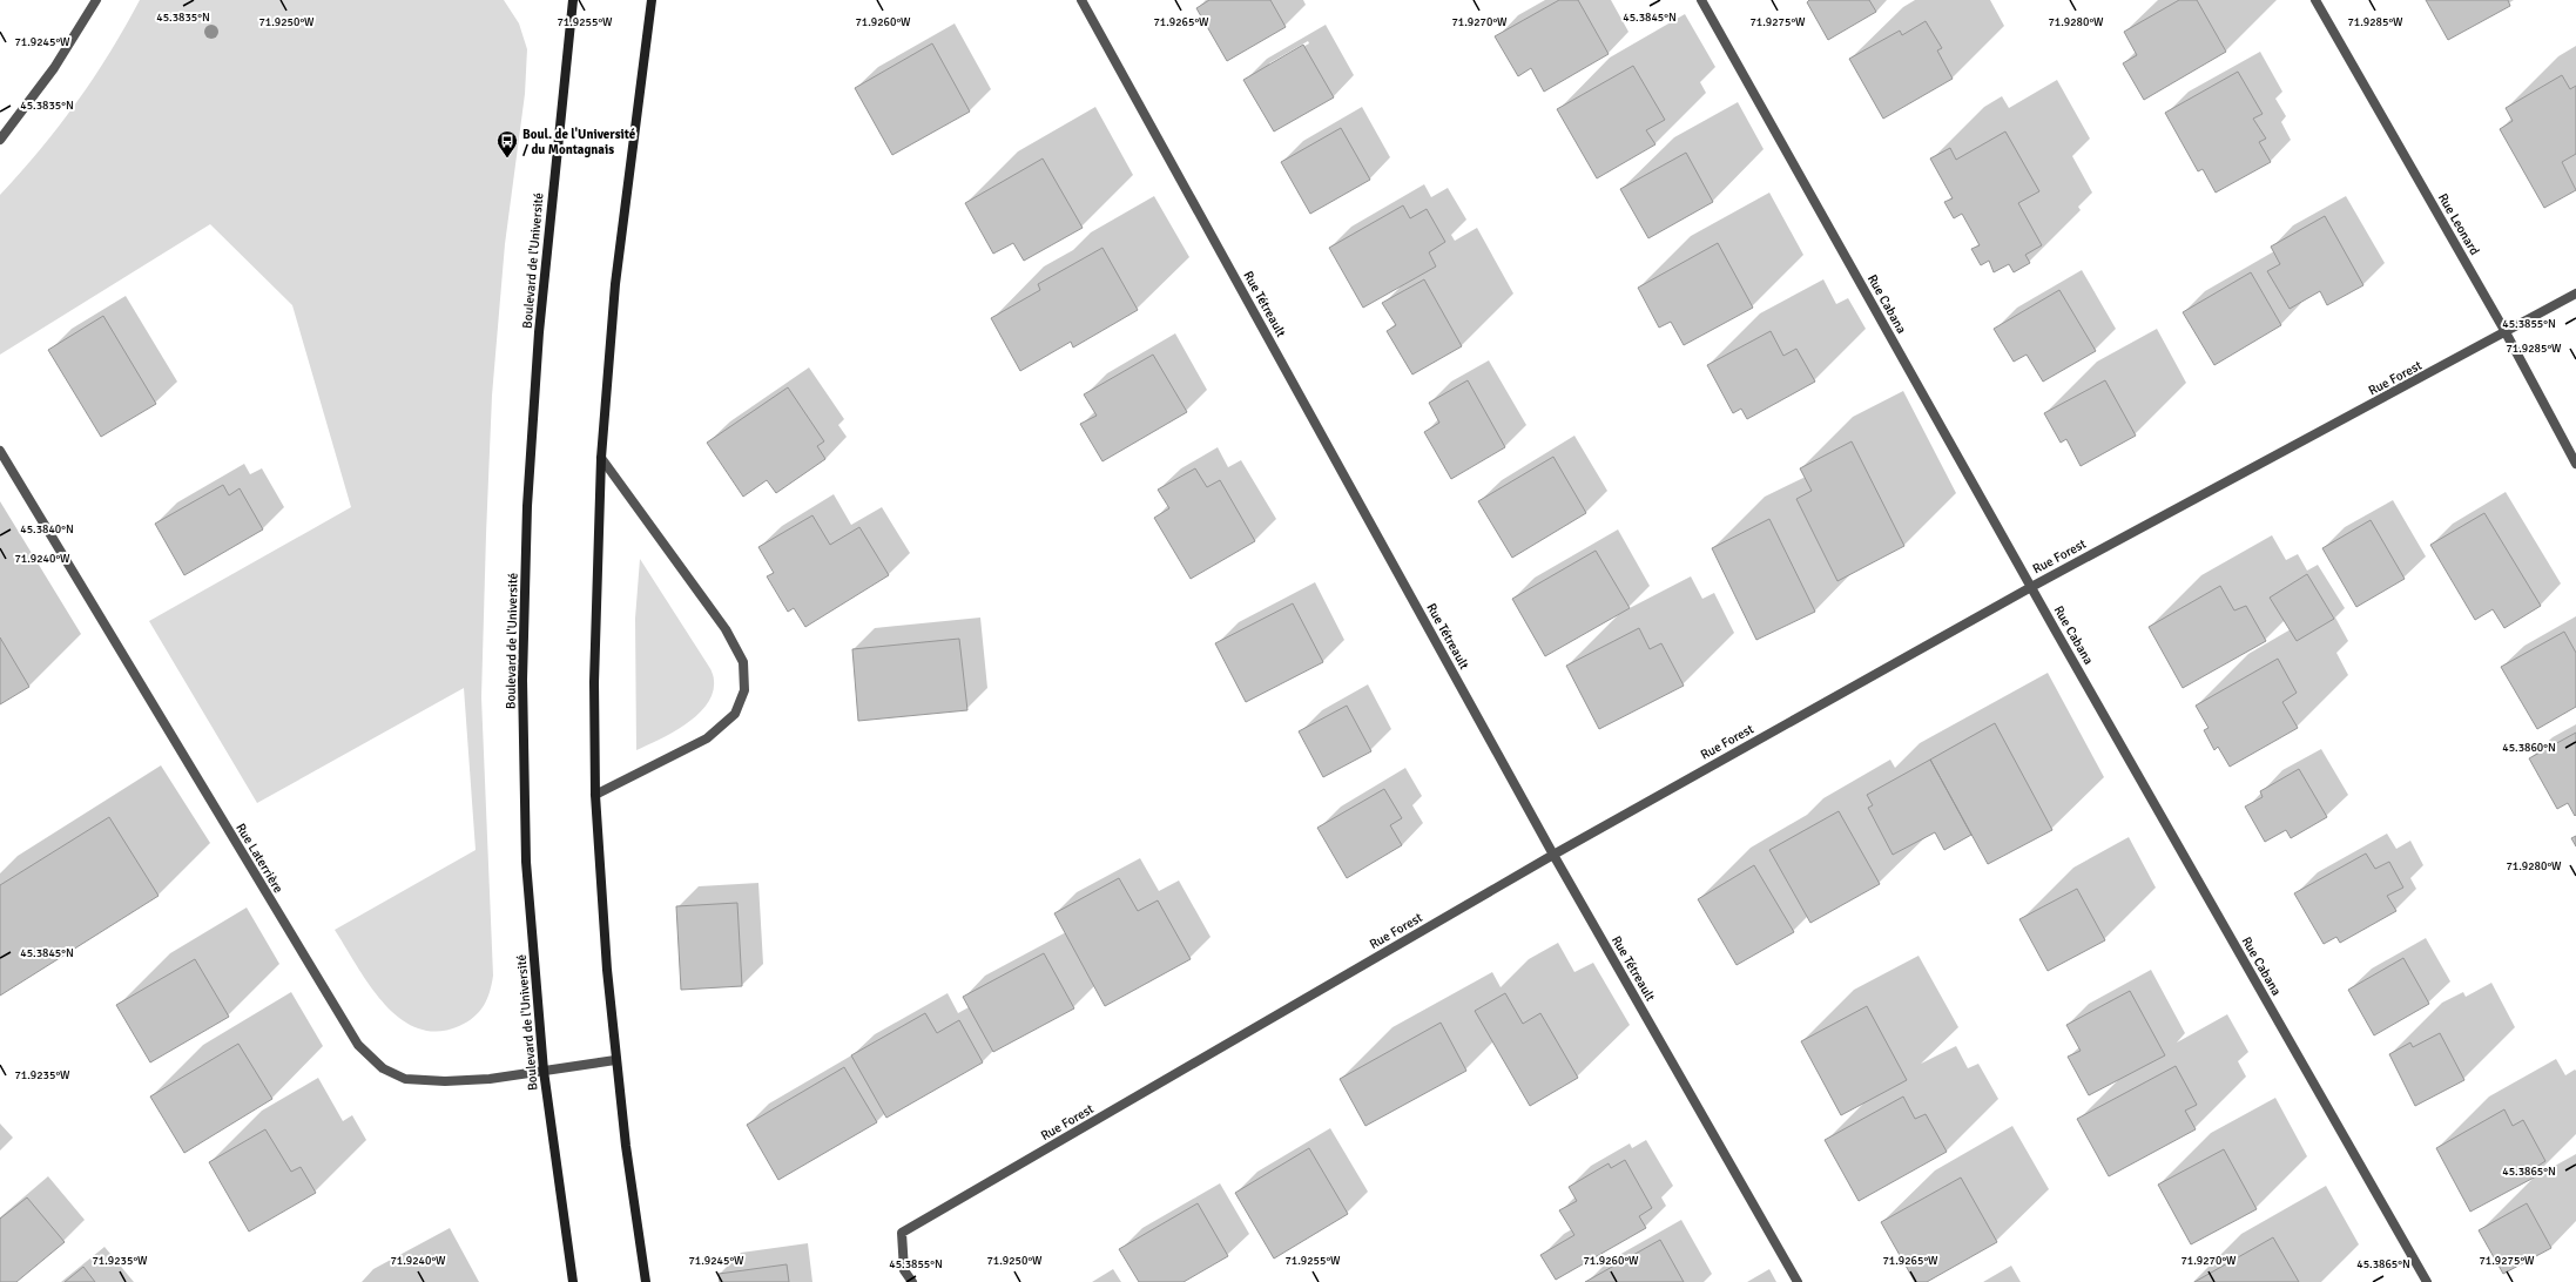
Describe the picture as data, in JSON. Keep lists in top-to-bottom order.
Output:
{
  "streets": {
    "main road": ["Boulevard de l'Université"],
    "street": [
      "Rue Leonard",
      "Rue Tétreault",
      "Rue Cabana",
      "Rue Forest",
      "Rue Laterrière"
    ]
  },
  "crossings": [
    ["Rue Leonard", "Rue Forest"],
    ["Boulevard de l'Université", "Rue Laterrière"],
    ["Rue Tétreault", "Rue Forest"],
    ["Rue Cabana", "Rue Forest"]
  ],
  "places": {
    "bus stop": ["Boul. de l'Université / du Montagnais"]
  },
  "coordinates": [
    "45.3835°N",
    "45.3845°N",
    "71.9250°W",
    "71.9255°W",
    "71.9260°W",
    "71.9265°W",
    "71.9270°W",
    "71.9275°W",
    "71.9280°W",
    "71.9285°W",
    "71.9245°W",
    "45.3855°N",
    "45.3840°N",
    "71.9240°W",
    "45.3860°N",
    "71.9235°W",
    "45.3865°N"
  ]
}
